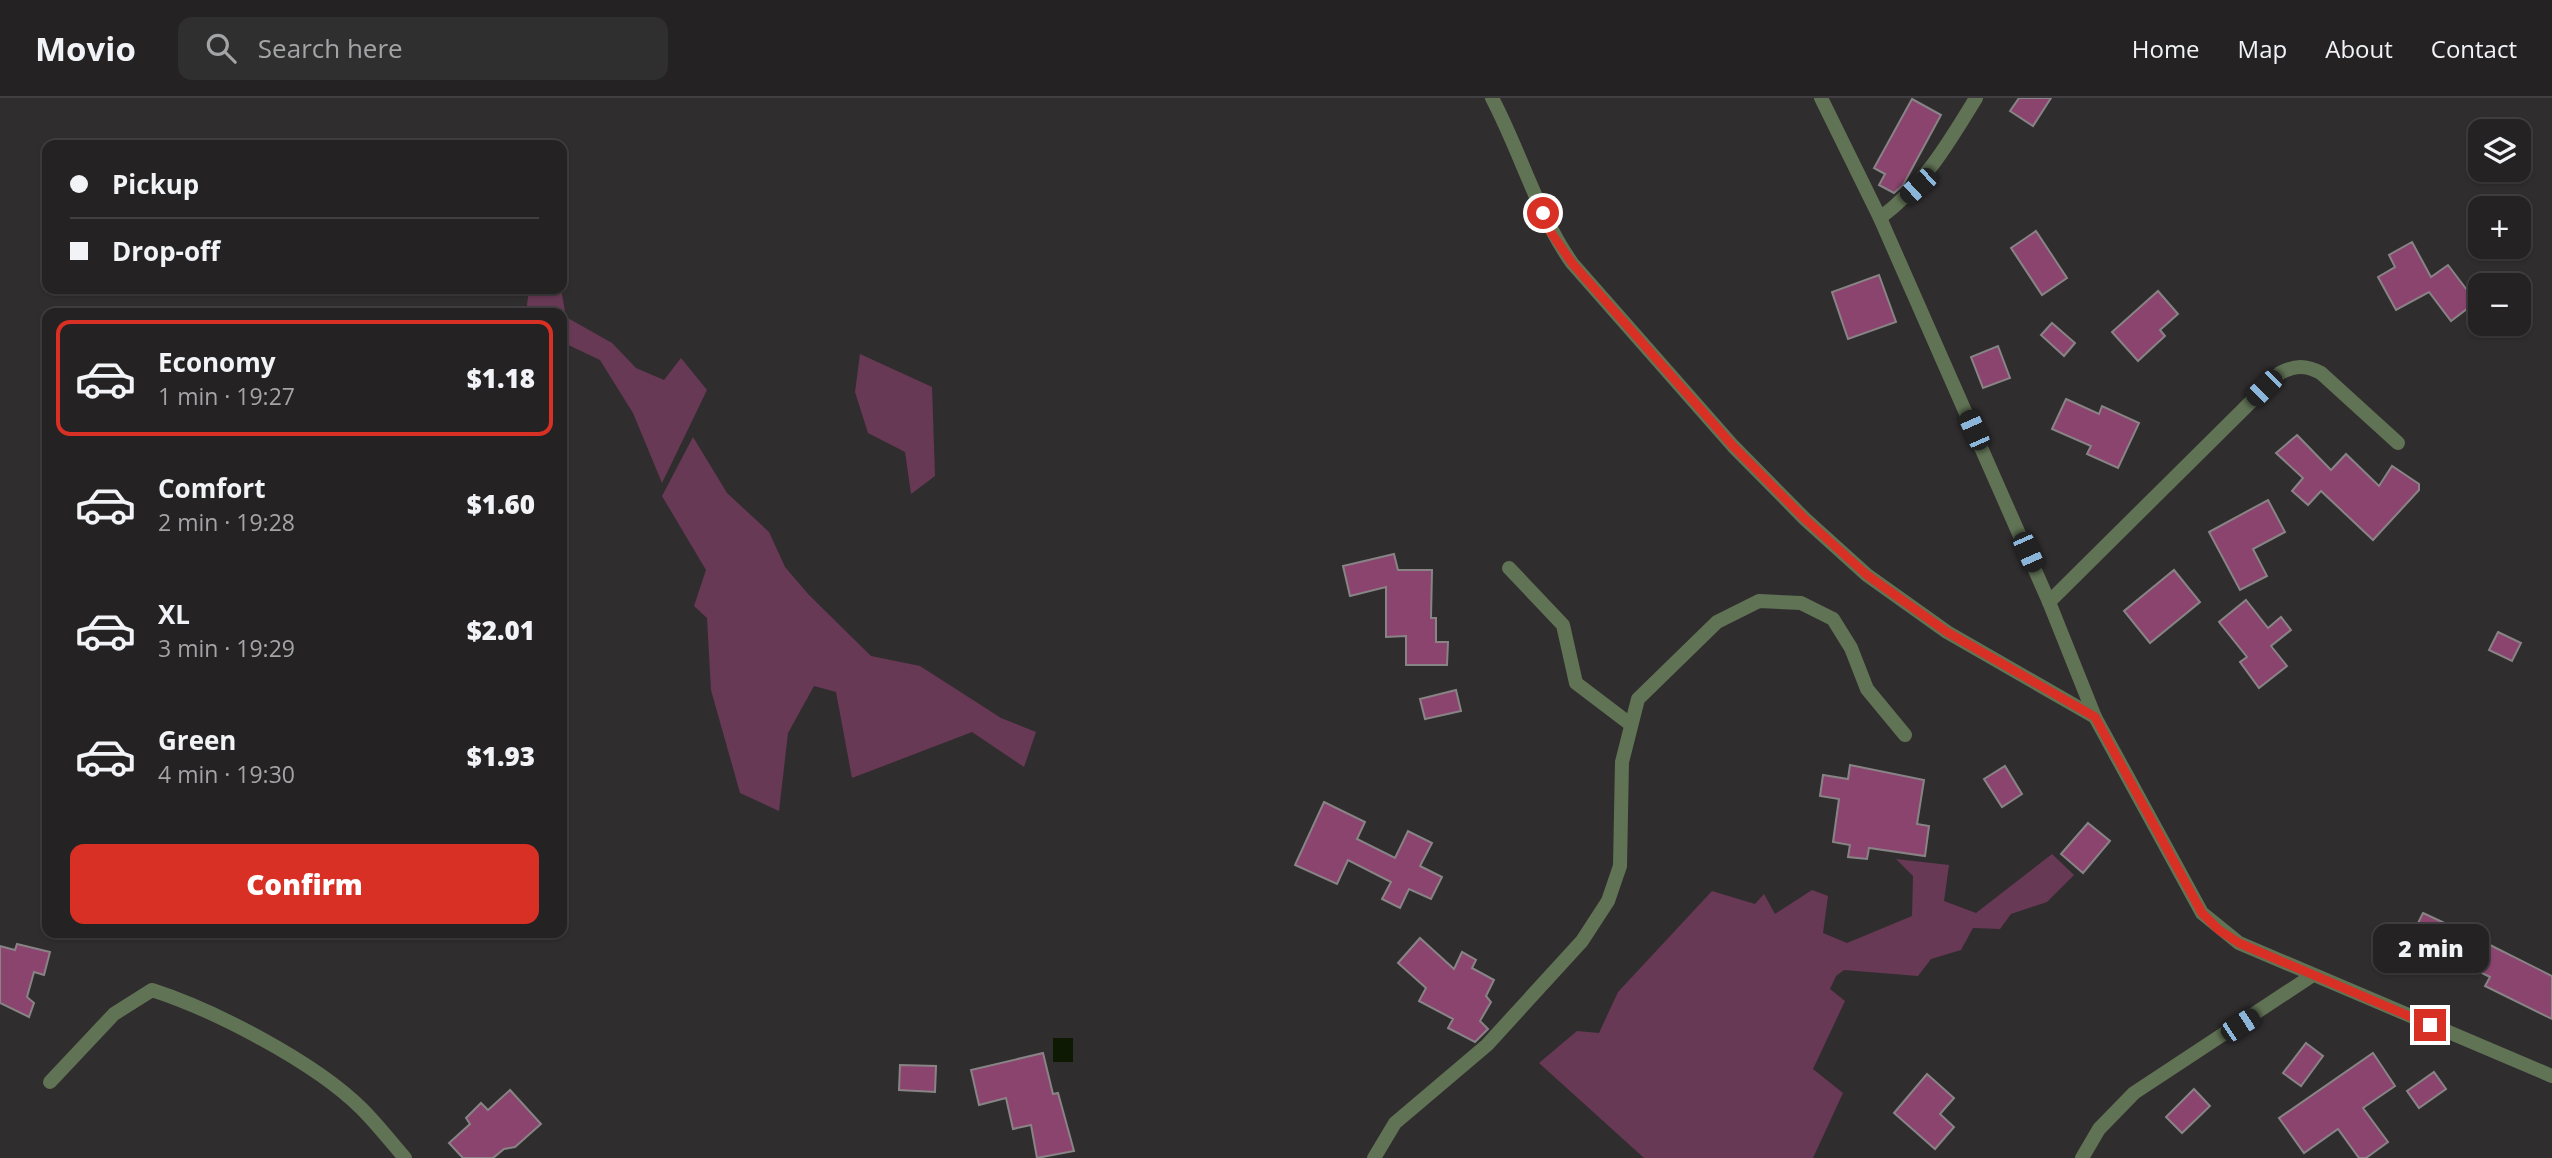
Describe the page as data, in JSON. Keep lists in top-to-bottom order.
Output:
{
  "page": {
    "header": "Movio",
    "search": "Search here",
    "nav": [
      "Home",
      "Map",
      "About",
      "Contact"
    ],
    "map_buttons": ["+", "−"],
    "banner": ["Pickup", "Drop-off"],
    "list": [
      {
        "name": "Economy",
        "note": "1 min · 19:27",
        "value": "$1.18"
      },
      {
        "name": "Comfort",
        "note": "2 min · 19:28",
        "value": "$1.60"
      },
      {
        "name": "XL",
        "note": "3 min · 19:29",
        "value": "$2.01"
      },
      {
        "name": "Green",
        "note": "4 min · 19:30",
        "value": "$1.93"
      }
    ],
    "buttons": "Confirm",
    "bubble": "2 min"
  }
}
